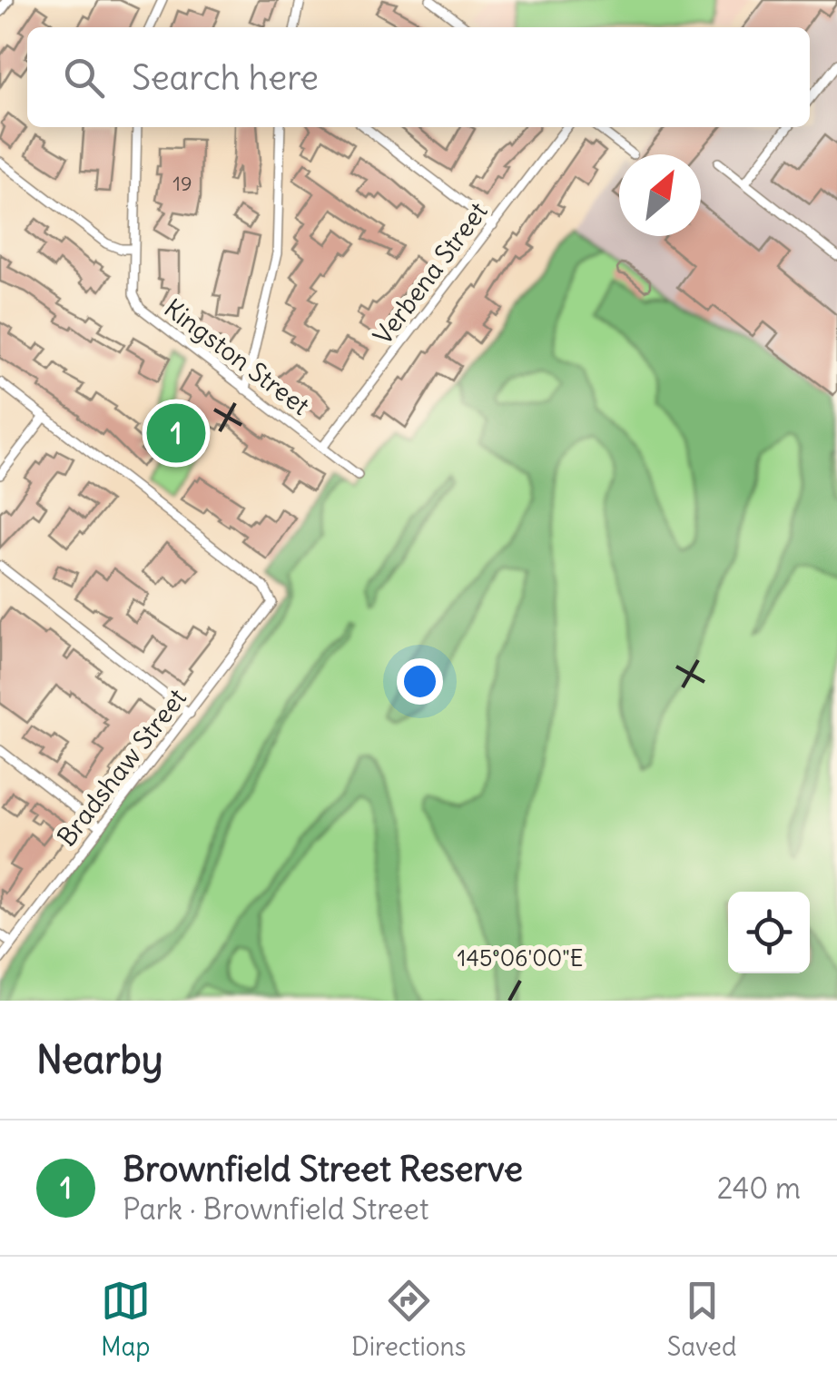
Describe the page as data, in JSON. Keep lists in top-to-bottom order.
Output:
{
  "streets": {
    "street": ["Verbena Street", "Kingston Street", "Bradshaw Street"]
  },
  "crossings": [
    ["Verbena Street", "Kingston Street"]
  ],
  "house_numbers": ["19"],
  "north": "top right",
  "page": {
    "search": "Search here",
    "pins": "1",
    "heading": "Nearby",
    "list": [
      {
        "mark": "1",
        "name": "Brownfield Street Reserve",
        "note": "Park · Brownfield Street",
        "value": "240 m"
      }
    ],
    "nav": ["Map", "Directions", "Saved"]
  },
  "coordinates": ["145°06'00\"E"]
}
